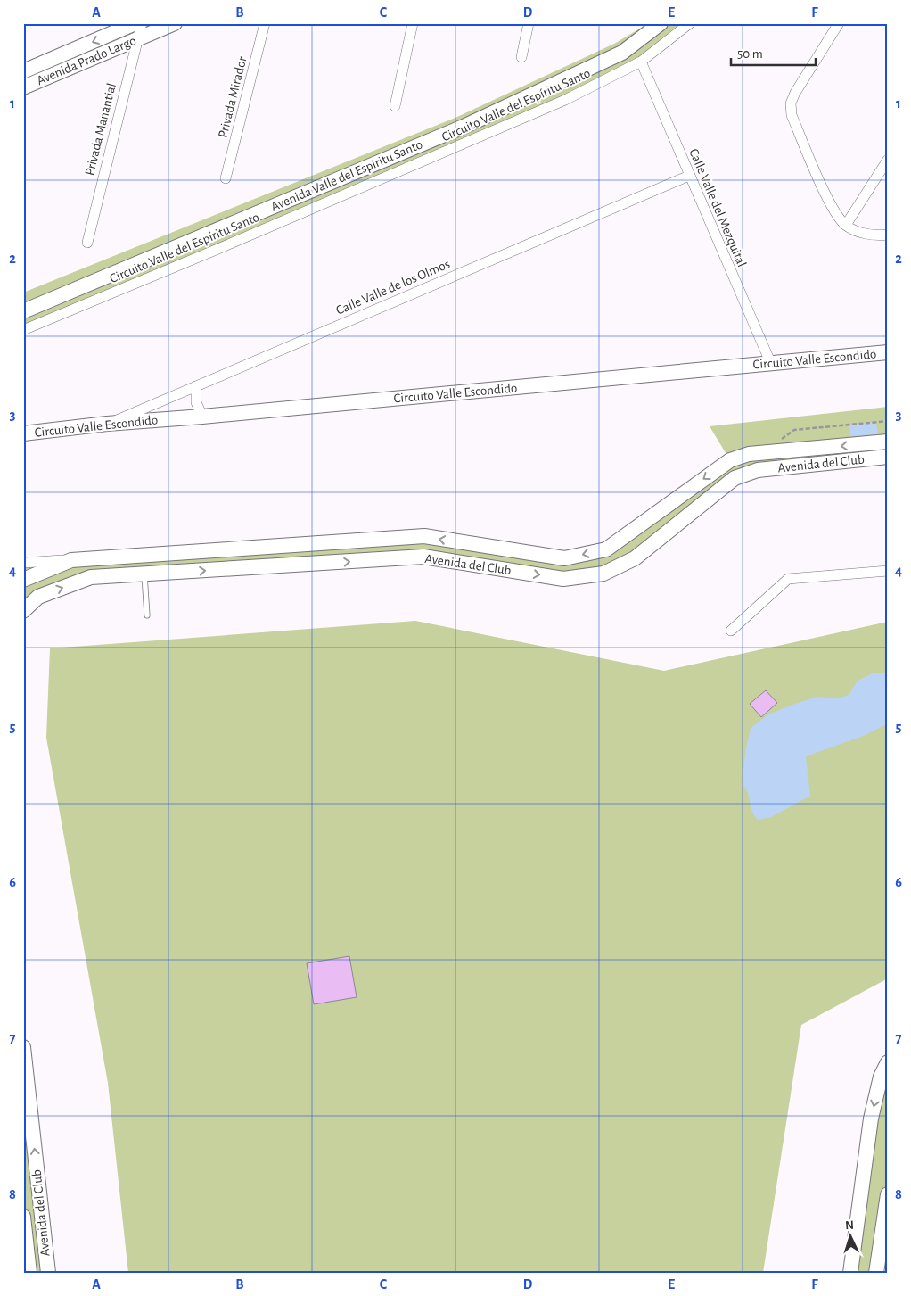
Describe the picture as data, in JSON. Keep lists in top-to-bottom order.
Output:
{
  "streets": {
    "street": [
      "Avenida Prado Largo",
      "Privada Mirador",
      "Circuito Valle del Espíritu Santo",
      "Privada Manantial",
      "Avenida Valle del Espíritu Santo",
      "Calle Valle del Mezquital",
      "Calle Valle de los Olmos",
      "Circuito Valle Escondido",
      "Avenida del Club"
    ]
  },
  "crossings": [
    ["Avenida Prado Largo", "Privada Manantial"],
    ["Circuito Valle del Espíritu Santo", "Calle Valle del Mezquital"],
    ["Calle Valle del Mezquital", "Calle Valle de los Olmos"],
    ["Calle Valle del Mezquital", "Circuito Valle Escondido"],
    ["Calle Valle de los Olmos", "Circuito Valle Escondido"]
  ],
  "scale_bar": "50 m",
  "north": "top",
  "grid": {
    "columns": [
      "A",
      "B",
      "C",
      "D",
      "E",
      "F"
    ],
    "rows": [
      "1",
      "2",
      "3",
      "4",
      "5",
      "6",
      "7",
      "8"
    ]
  }
}
